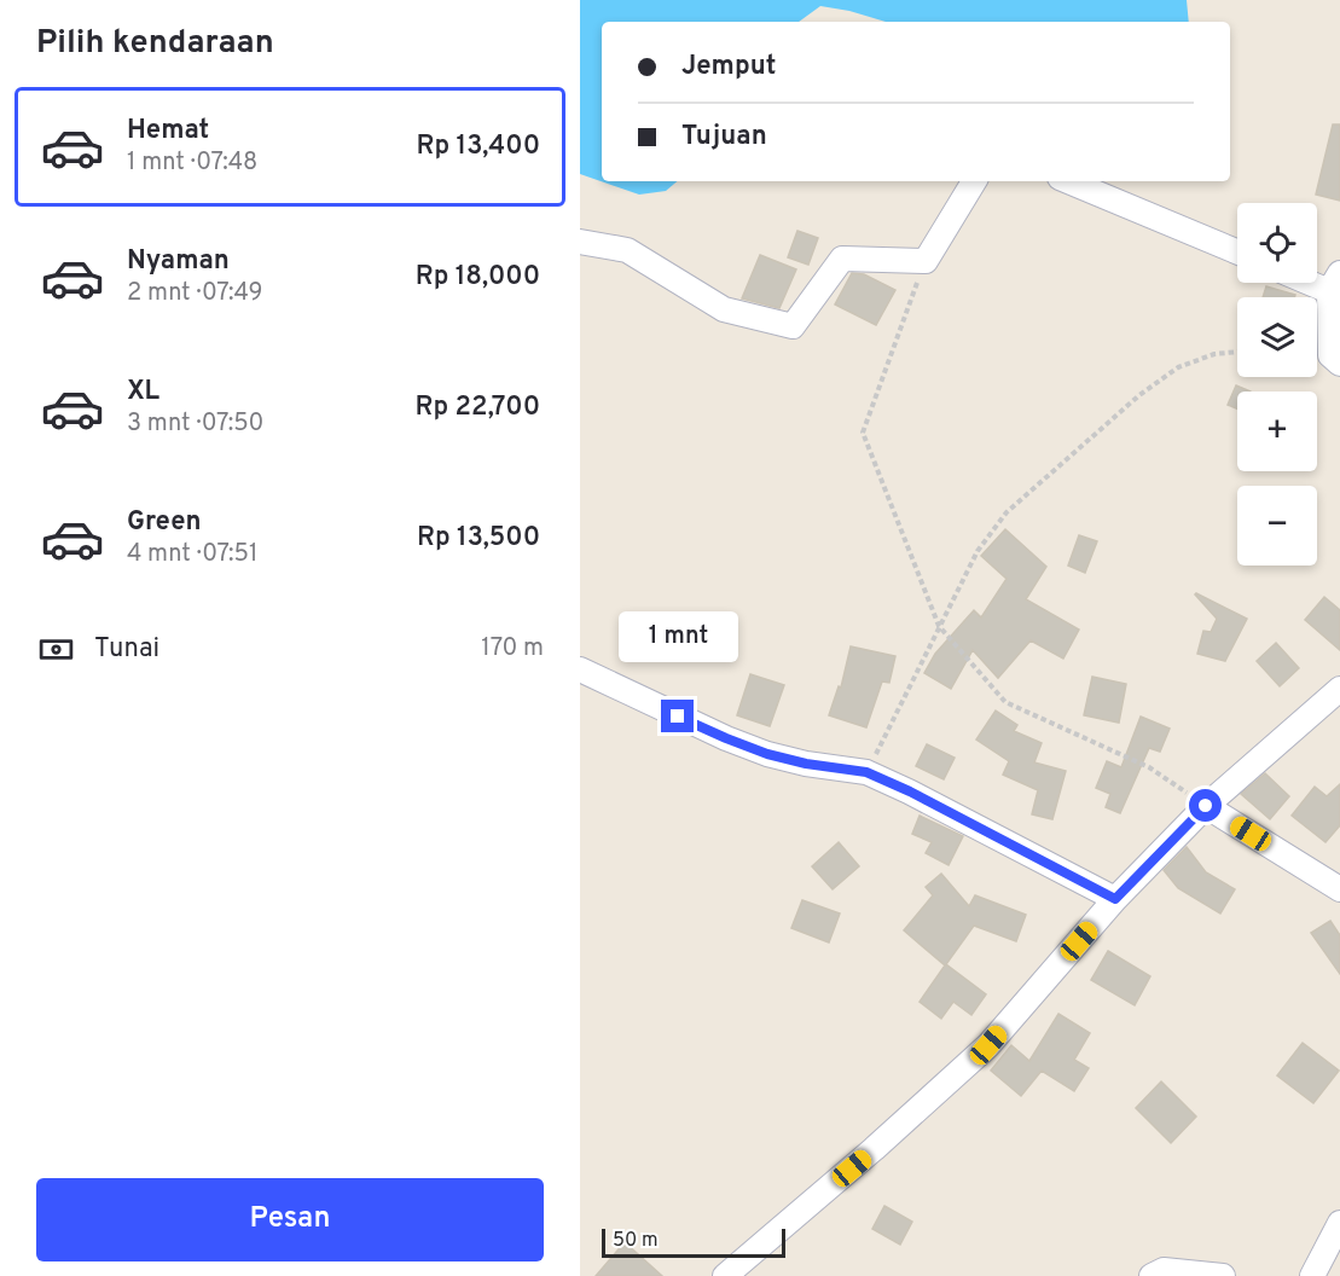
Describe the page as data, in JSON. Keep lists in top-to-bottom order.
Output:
{
  "scale_bar": "50 m",
  "page": {
    "heading": "Pilih kendaraan",
    "banner": ["Jemput", "Tujuan"],
    "list": [
      {
        "name": "Hemat",
        "note": "1 mnt · 07:48",
        "value": "Rp 13,400"
      },
      {
        "name": "Nyaman",
        "note": "2 mnt · 07:49",
        "value": "Rp 18,000"
      },
      {
        "name": "XL",
        "note": "3 mnt · 07:50",
        "value": "Rp 22,700"
      },
      {
        "name": "Green",
        "note": "4 mnt · 07:51",
        "value": "Rp 13,500"
      }
    ],
    "map_buttons": ["+", "−"],
    "pay": ["Tunai", "170 m"],
    "bubble": "1 mnt",
    "buttons": "Pesan",
    "scale": "50 m"
  }
}
